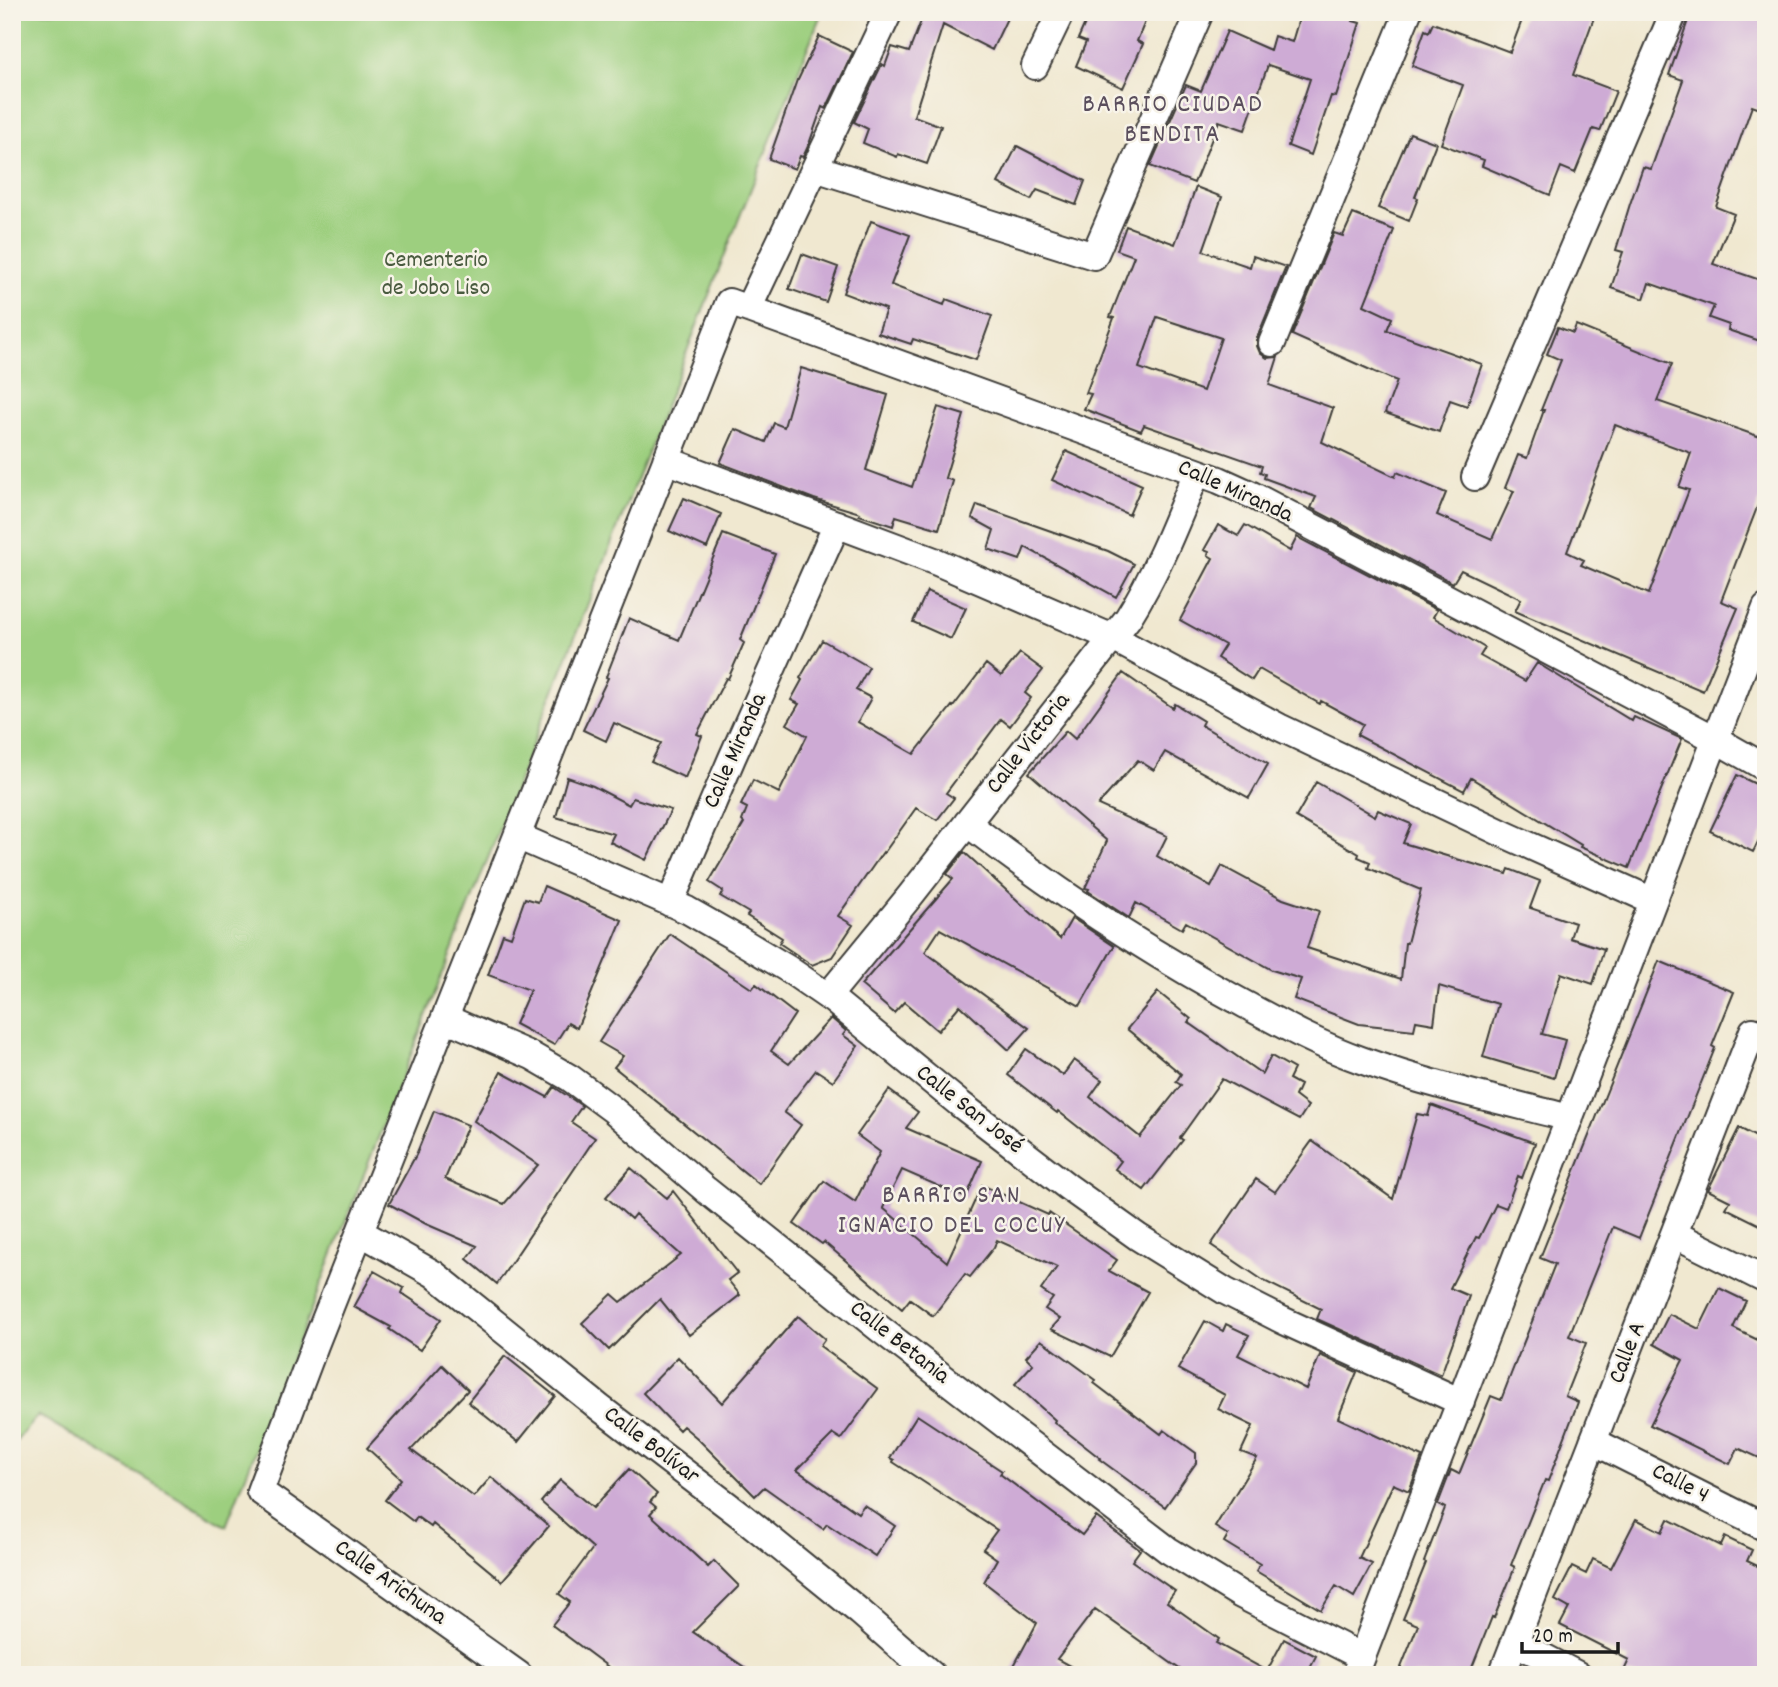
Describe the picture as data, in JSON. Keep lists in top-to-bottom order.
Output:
{
  "streets": {
    "street": [
      "Calle Miranda",
      "Calle Victoria",
      "Calle San José",
      "Calle Betania",
      "Calle A",
      "Calle Bolívar",
      "Calle 4",
      "Calle Arichuna"
    ]
  },
  "crossings": [
    ["Calle Miranda", "Calle Victoria"],
    ["Calle Miranda", "Calle San José"],
    ["Calle Victoria", "Calle San José"],
    ["Calle A", "Calle 4"],
    ["Calle Bolívar", "Calle Arichuna"]
  ],
  "districts": ["BARRIO CIUDAD BENDITA", "BARRIO SAN IGNACIO DEL COCUY"],
  "parks": ["Cementerio de Jobo Liso"],
  "scale_bar": "20 m"
}
